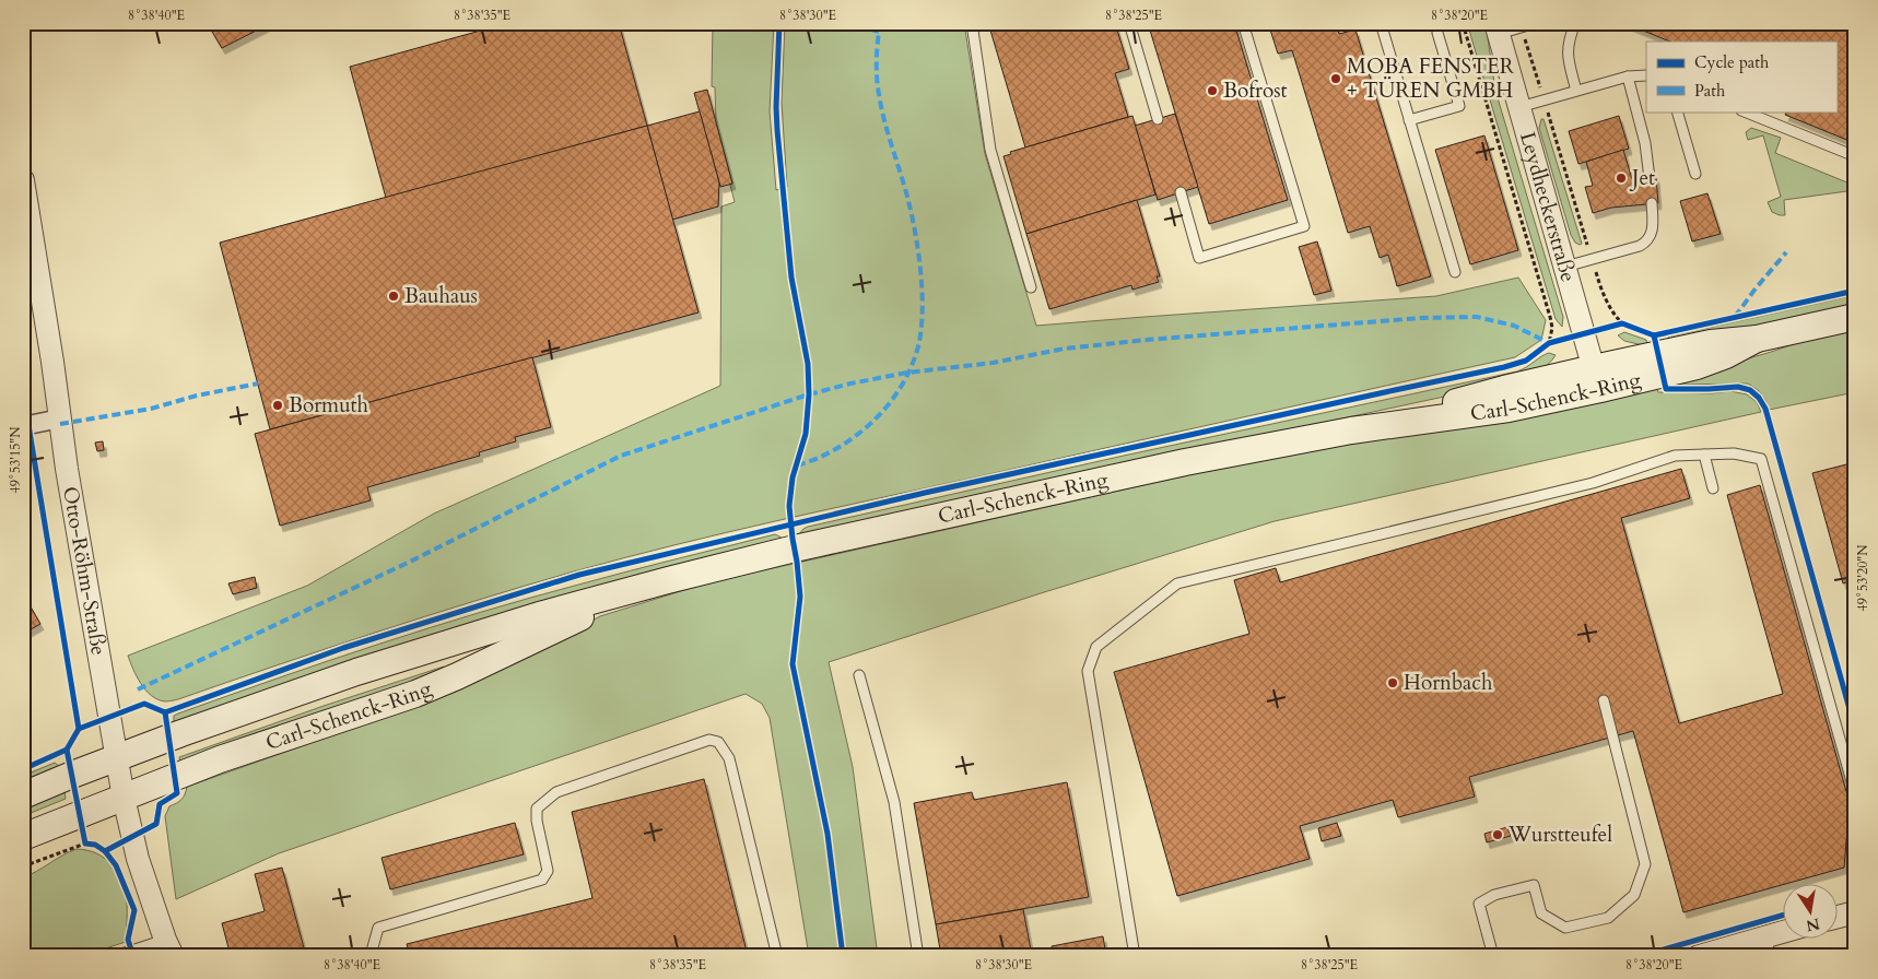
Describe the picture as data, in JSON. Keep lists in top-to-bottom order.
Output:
{
  "streets": {
    "main road": ["Carl-Schenck-Ring"],
    "street": ["Leydheckerstraße", "Otto-Röhm-Straße"]
  },
  "crossings": [
    ["Leydheckerstraße", "Carl-Schenck-Ring"],
    ["Carl-Schenck-Ring", "Otto-Röhm-Straße"]
  ],
  "places": [
    "MOBA FENSTER + TÜREN GMBH",
    "Bofrost",
    "Jet",
    "Bauhaus",
    "Bormuth",
    "Hornbach",
    "Wurstteufel"
  ],
  "legend": ["Cycle path", "Path"],
  "north": "bottom",
  "coordinates": [
    "8°38'40\"E",
    "8°38'35\"E",
    "8°38'30\"E",
    "8°38'25\"E",
    "8°38'20\"E",
    "49°53'15\"N",
    "49°53'20\"N"
  ]
}
